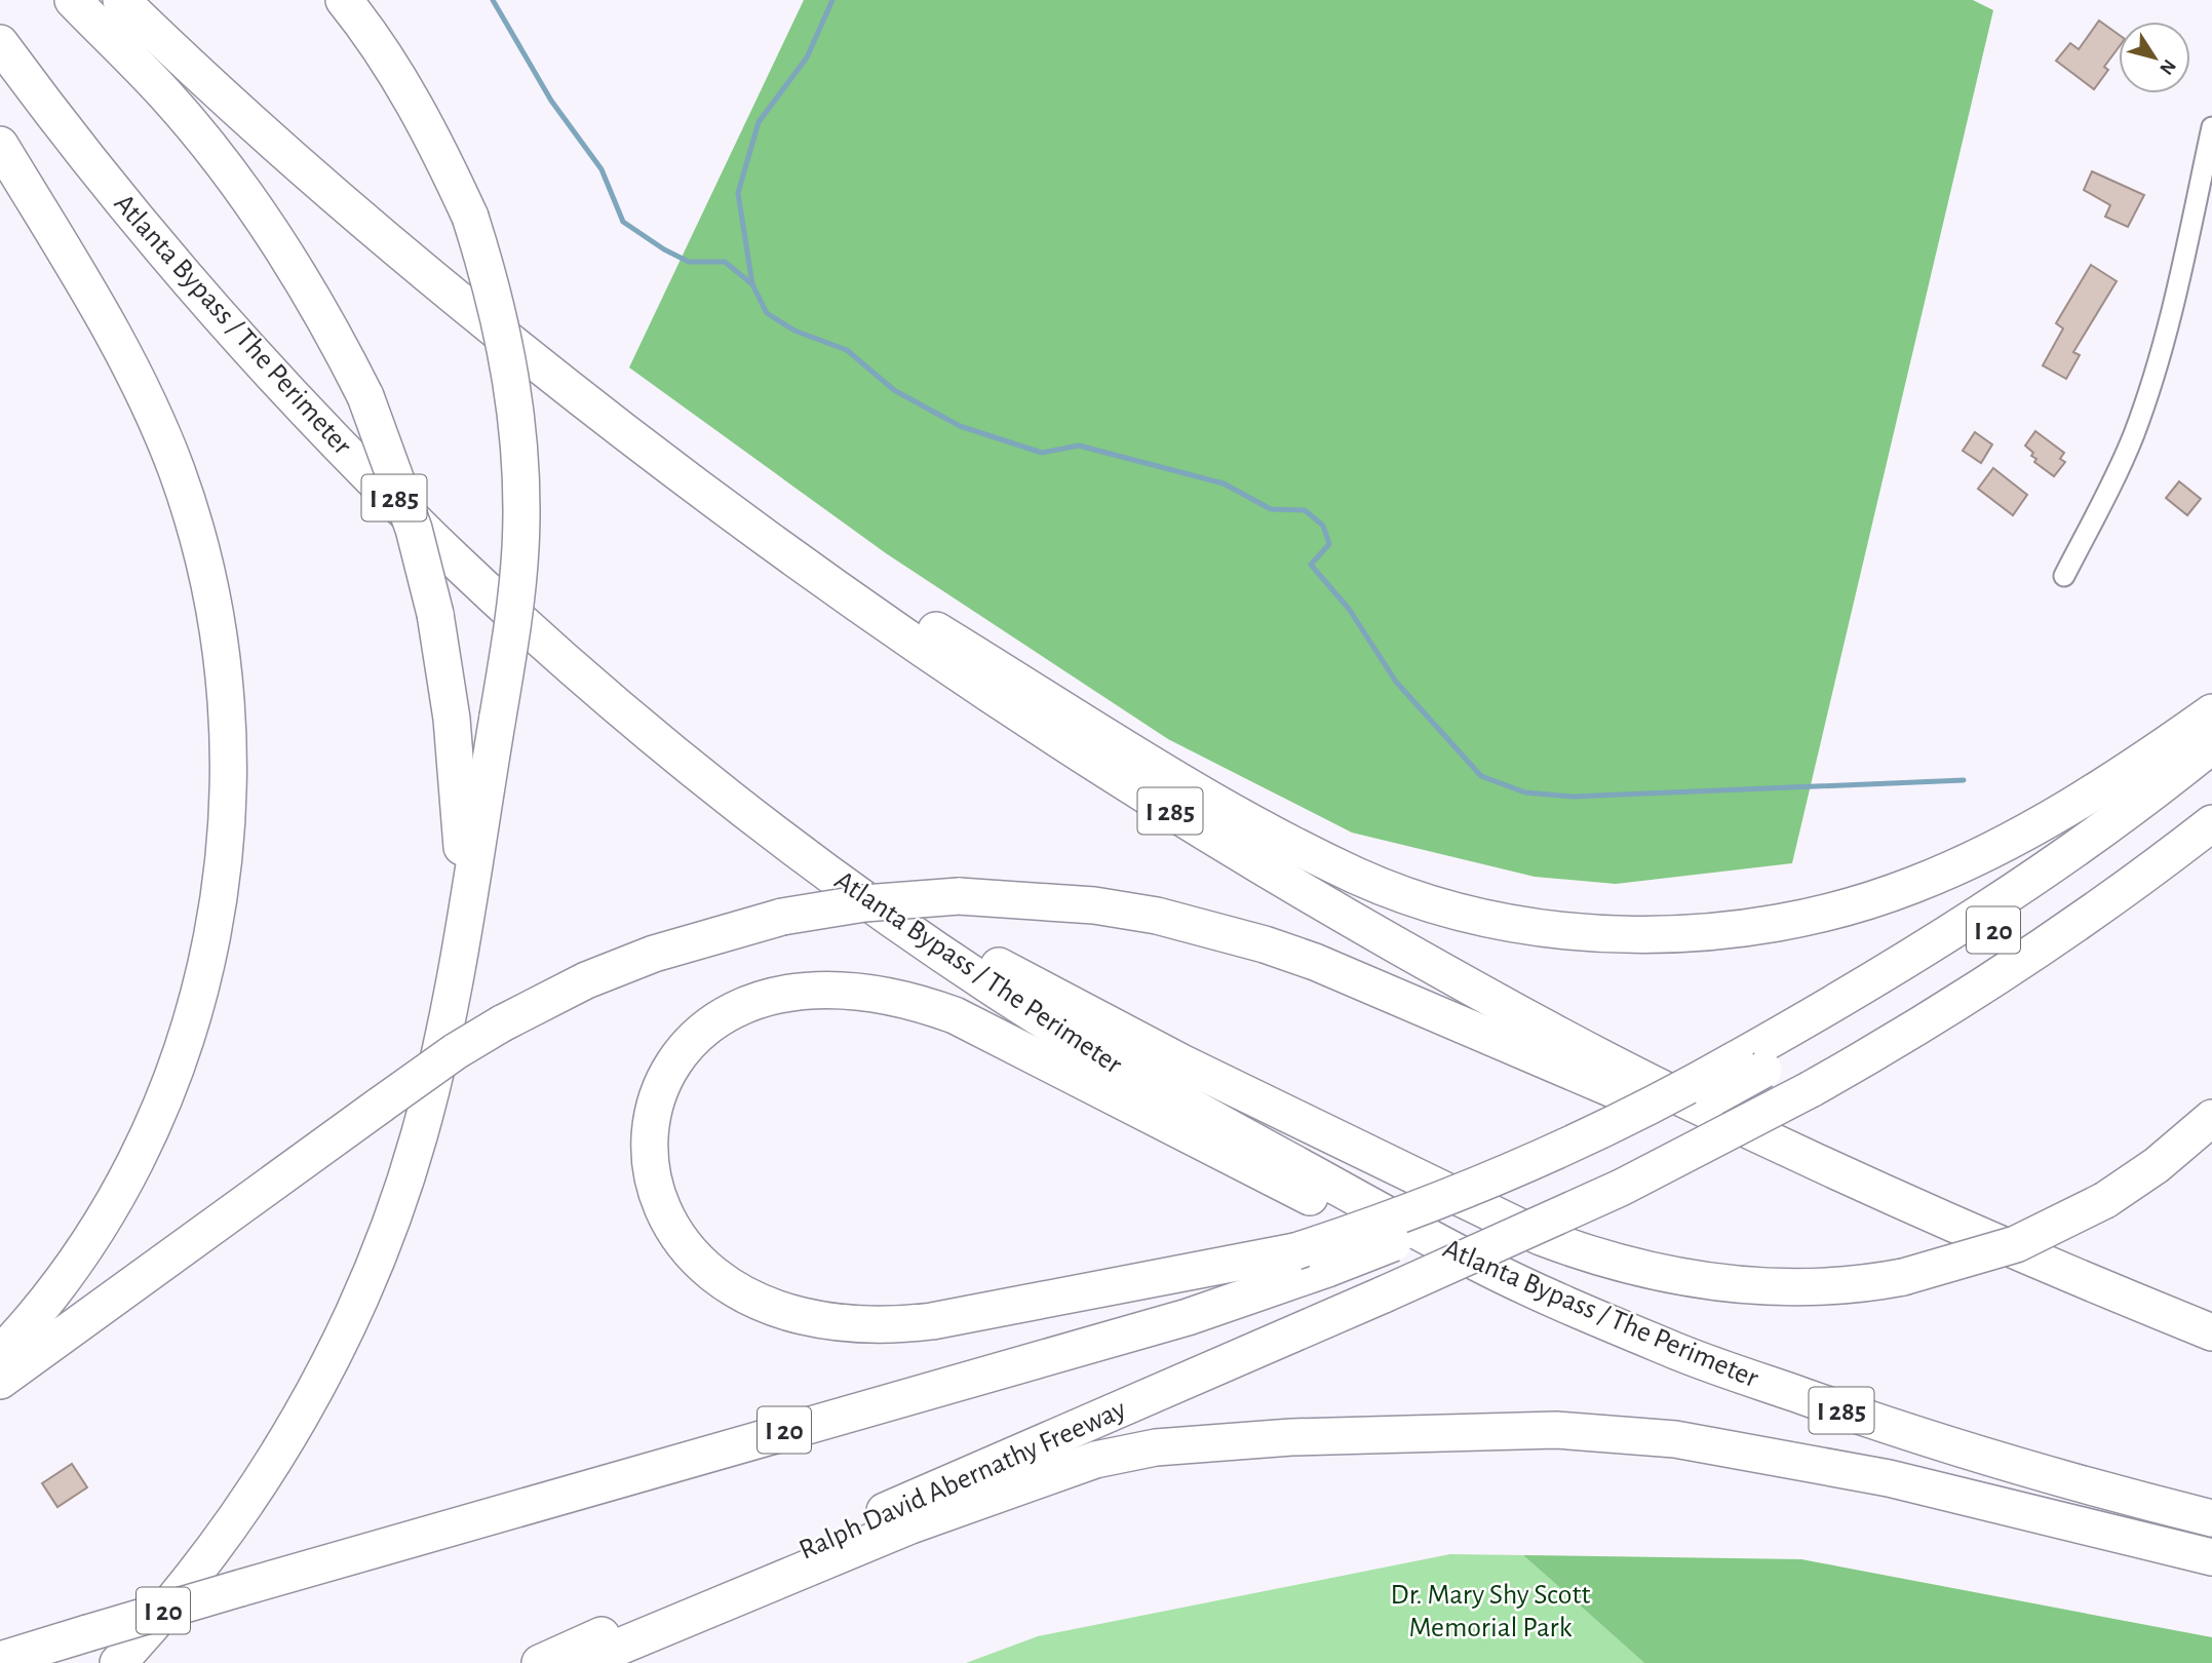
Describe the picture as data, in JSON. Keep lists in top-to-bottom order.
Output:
{
  "streets": {
    "highway": [
      "Atlanta Bypass / The Perimeter",
      "I 285",
      "I 20",
      "Ralph David Abernathy Freeway"
    ]
  },
  "parks": ["Dr. Mary Shy Scott Memorial Park"],
  "north": "bottom right"
}
